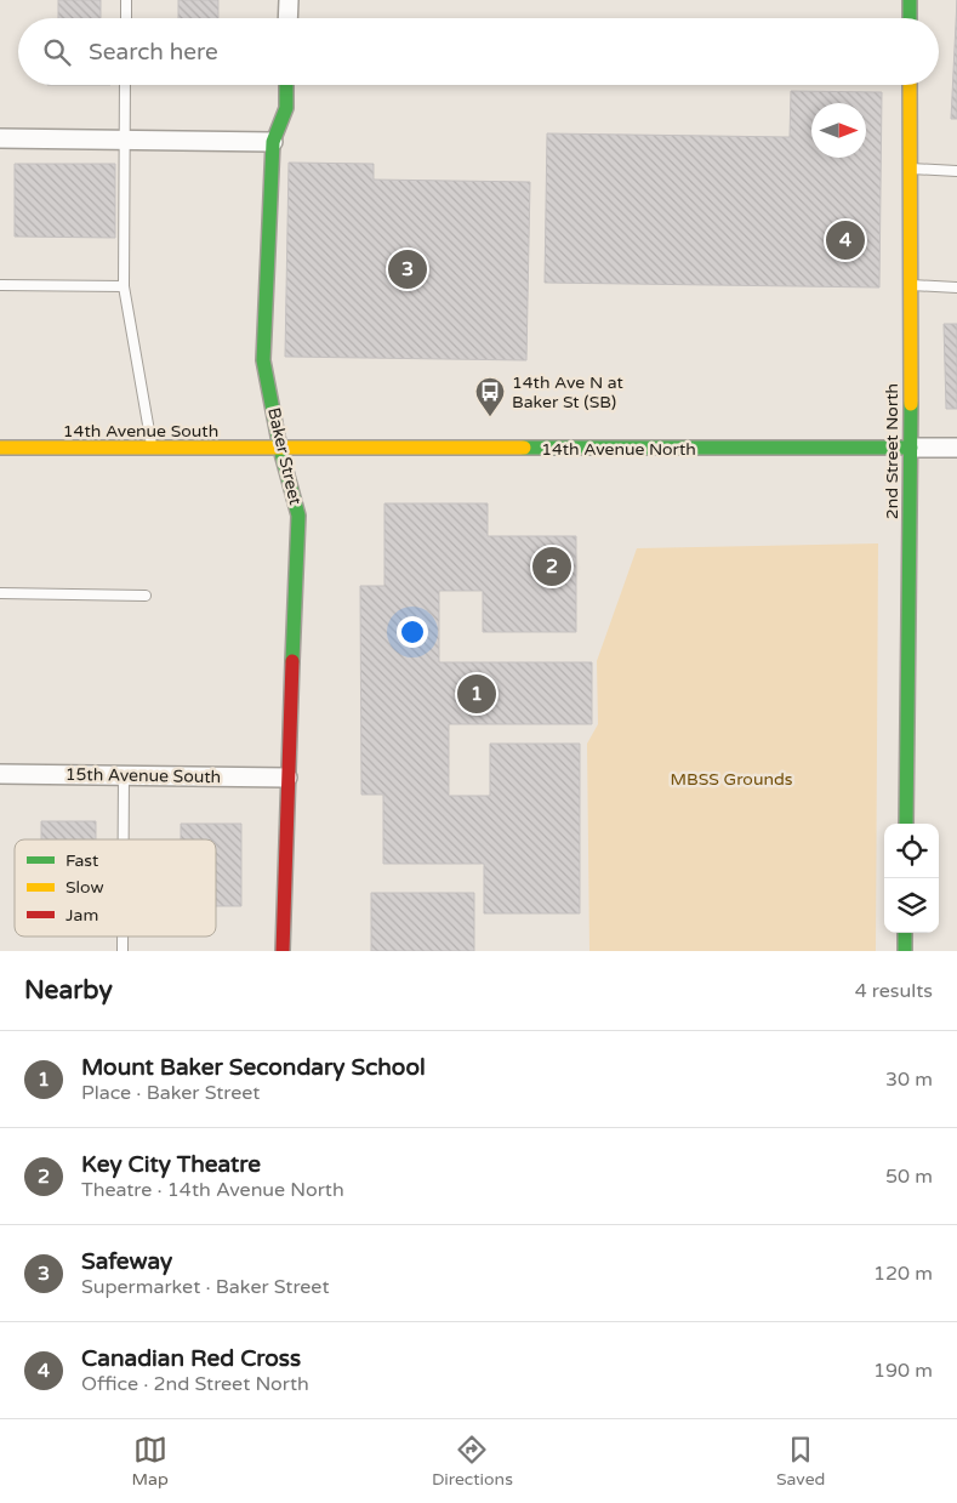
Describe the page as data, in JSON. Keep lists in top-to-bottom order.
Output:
{
  "streets": {
    "street": [
      "14th Avenue South",
      "14th Avenue North",
      "2nd Street North",
      "Baker Street",
      "15th Avenue South"
    ]
  },
  "crossings": [
    ["14th Avenue South", "14th Avenue North"],
    ["14th Avenue South", "Baker Street"],
    ["14th Avenue North", "2nd Street North"],
    ["14th Avenue North", "Baker Street"],
    ["Baker Street", "15th Avenue South"]
  ],
  "parks": ["MBSS Grounds"],
  "places": {
    "bus stop": ["14th Ave N at Baker St (SB)"]
  },
  "legend": ["Fast", "Slow", "Jam"],
  "north": "right",
  "page": {
    "search": "Search here",
    "pins": [
      "4",
      "3",
      "2",
      "1"
    ],
    "heading": ["Nearby", "4 results"],
    "list": [
      {
        "mark": "1",
        "name": "Mount Baker Secondary School",
        "note": "Place · Baker Street",
        "value": "30 m"
      },
      {
        "mark": "2",
        "name": "Key City Theatre",
        "note": "Theatre · 14th Avenue North",
        "value": "50 m"
      },
      {
        "mark": "3",
        "name": "Safeway",
        "note": "Supermarket · Baker Street",
        "value": "120 m"
      },
      {
        "mark": "4",
        "name": "Canadian Red Cross",
        "note": "Office · 2nd Street North",
        "value": "190 m"
      }
    ],
    "nav": ["Map", "Directions", "Saved"]
  }
}
